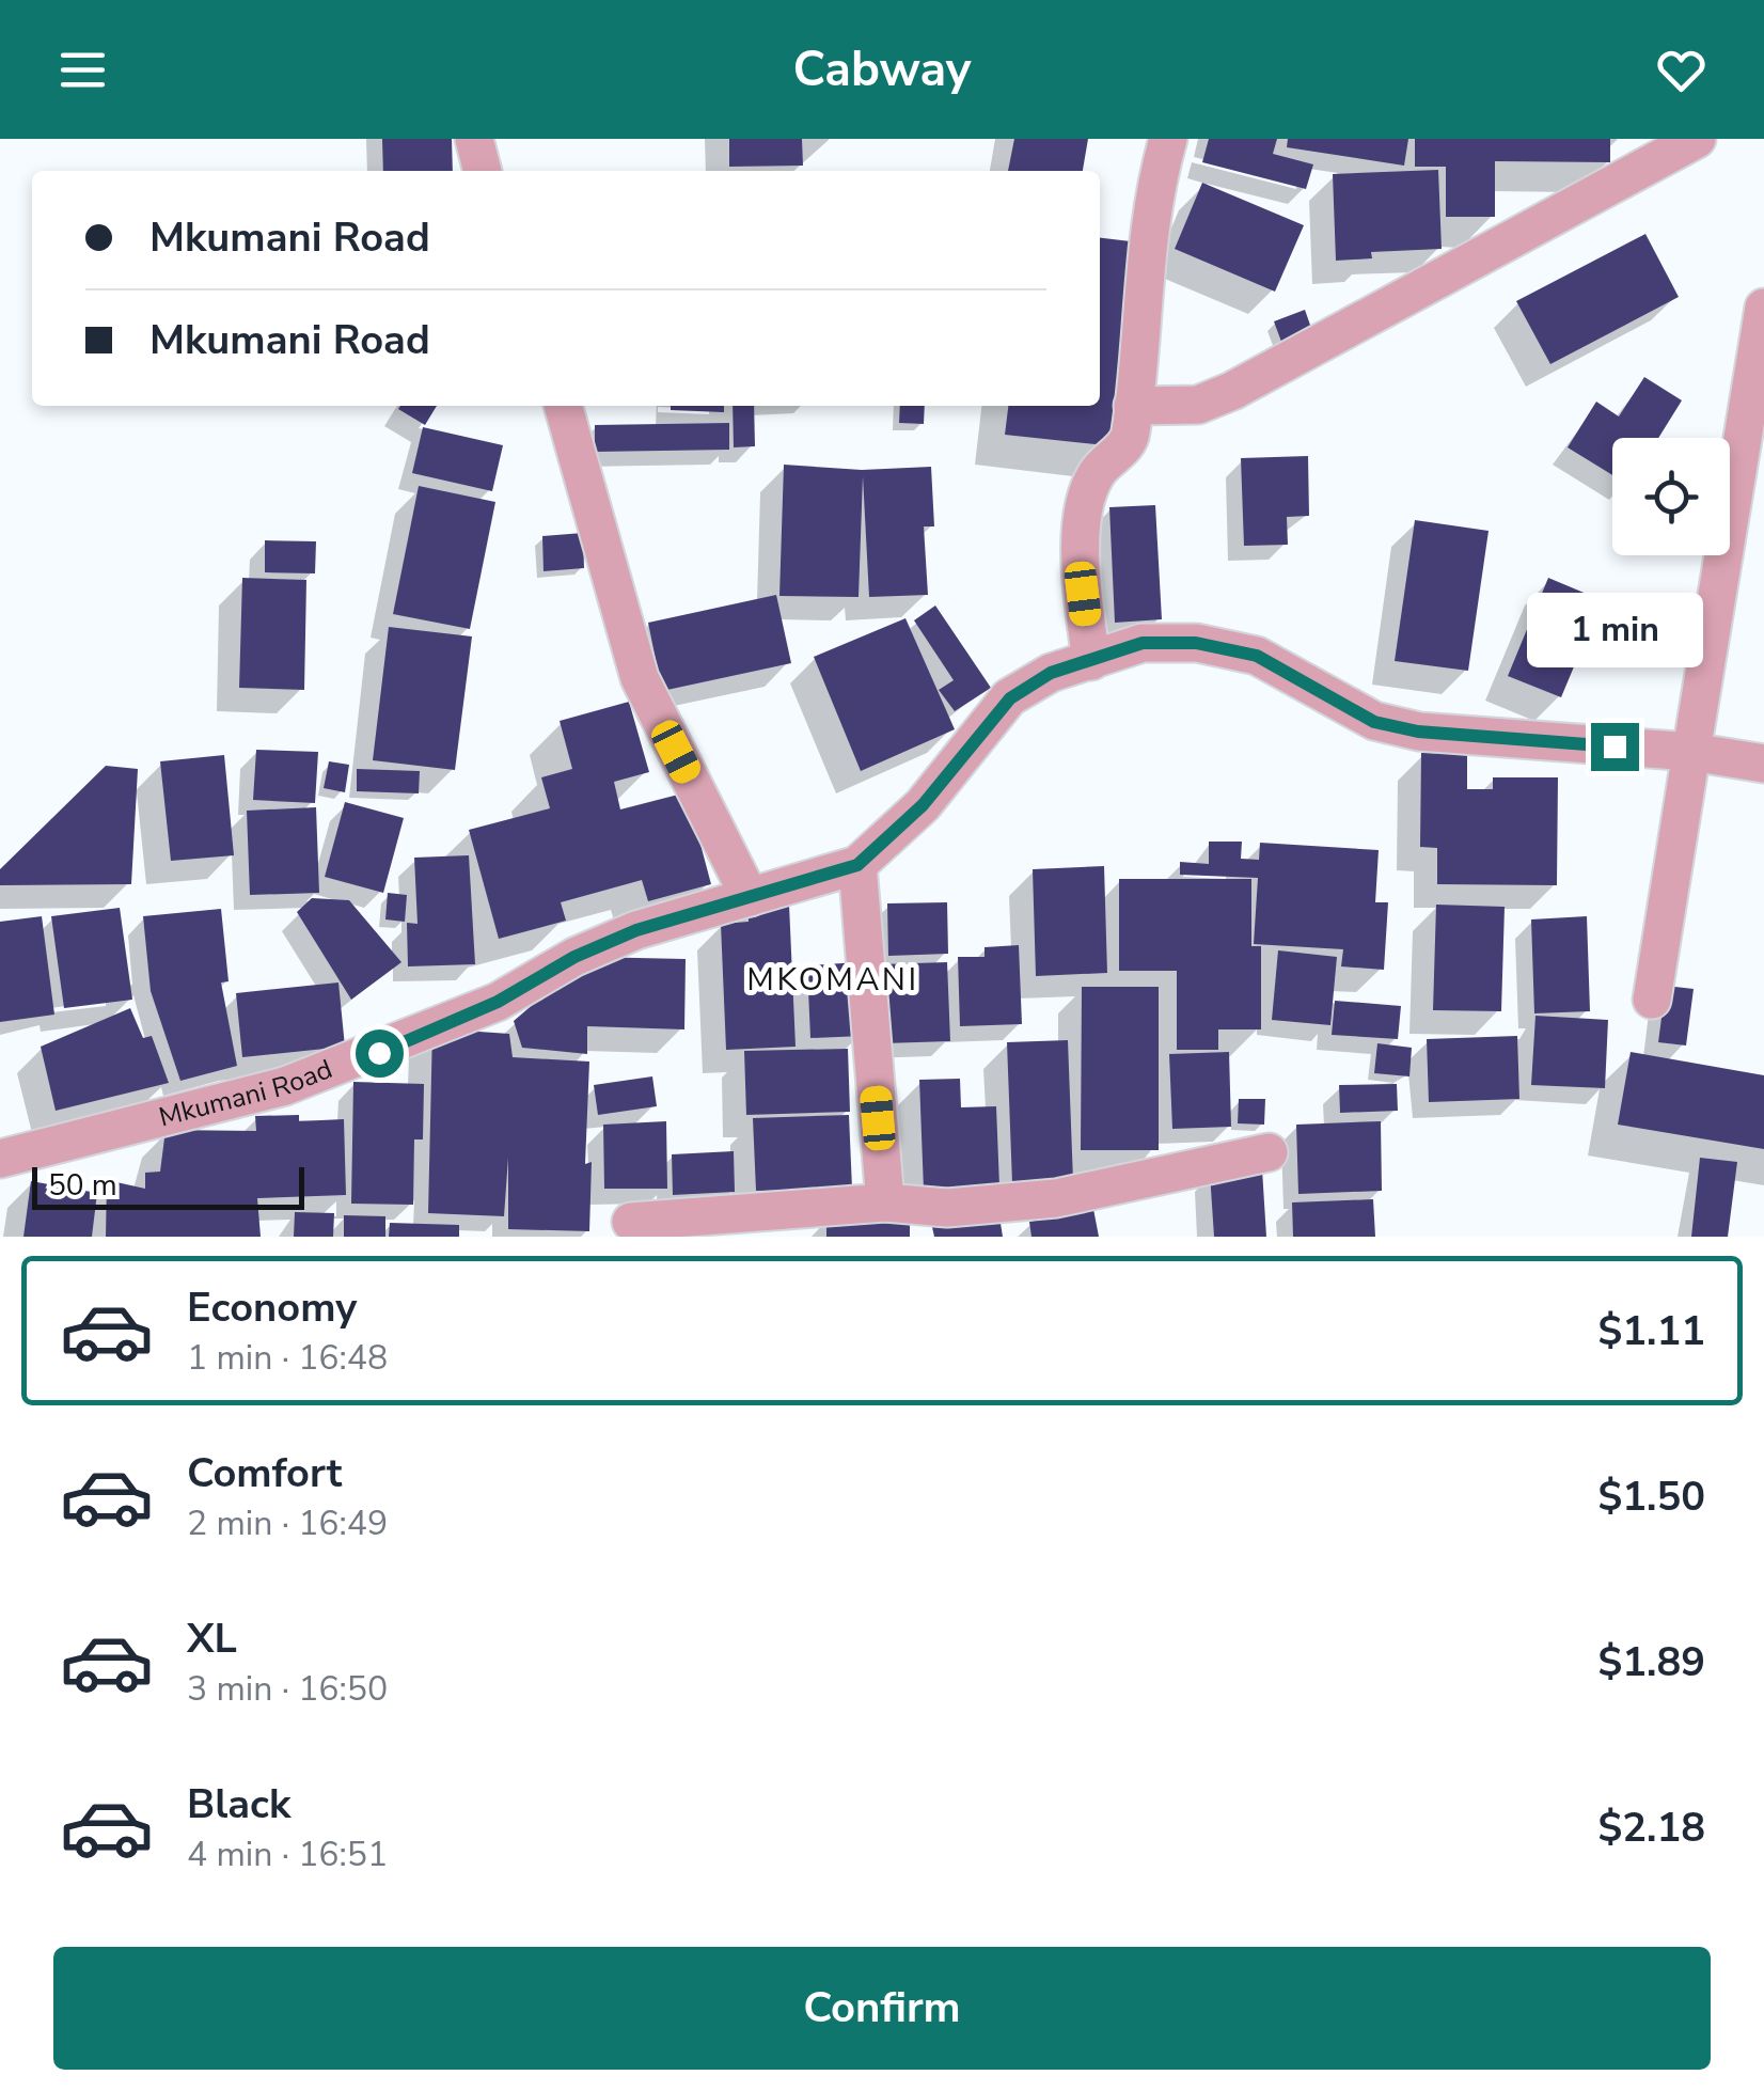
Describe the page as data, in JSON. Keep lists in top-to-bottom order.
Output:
{
  "streets": {
    "street": ["Mkumani Road"]
  },
  "districts": ["MKOMANI"],
  "scale_bar": "50 m",
  "page": {
    "header": "Cabway",
    "banner": ["Mkumani Road", "Mkumani Road"],
    "bubble": "1 min",
    "scale": "50 m",
    "list": [
      {
        "name": "Economy",
        "note": "1 min · 16:48",
        "value": "$1.11"
      },
      {
        "name": "Comfort",
        "note": "2 min · 16:49",
        "value": "$1.50"
      },
      {
        "name": "XL",
        "note": "3 min · 16:50",
        "value": "$1.89"
      },
      {
        "name": "Black",
        "note": "4 min · 16:51",
        "value": "$2.18"
      }
    ],
    "buttons": "Confirm"
  }
}
